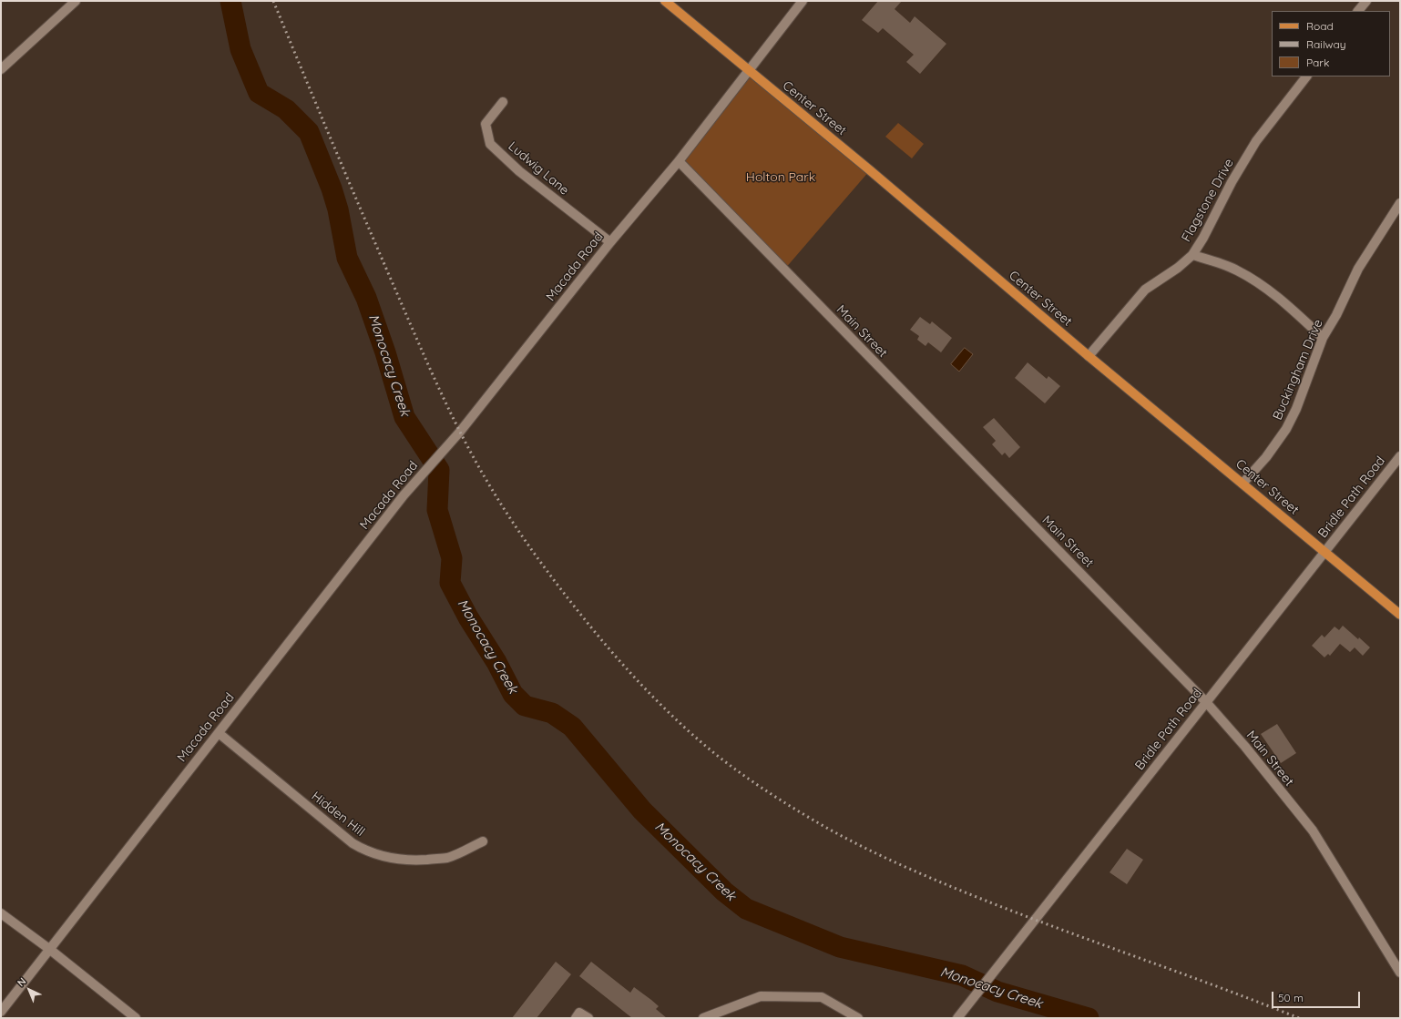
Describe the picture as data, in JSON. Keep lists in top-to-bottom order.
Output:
{
  "streets": {
    "main road": ["Center Street"],
    "street": [
      "Ludwig Lane",
      "Flagstone Drive",
      "Macada Road",
      "Main Street",
      "Buckingham Drive",
      "Bridle Path Road",
      "Hidden Hill"
    ]
  },
  "crossings": [
    ["Center Street", "Flagstone Drive"],
    ["Center Street", "Macada Road"],
    ["Center Street", "Buckingham Drive"],
    ["Center Street", "Bridle Path Road"],
    ["Ludwig Lane", "Macada Road"],
    ["Macada Road", "Main Street"],
    ["Macada Road", "Hidden Hill"],
    ["Main Street", "Bridle Path Road"]
  ],
  "water": ["Monocacy Creek"],
  "parks": ["Holton Park"],
  "legend": ["Road", "Railway", "Park"],
  "scale_bar": "50 m",
  "north": "top left"
}
